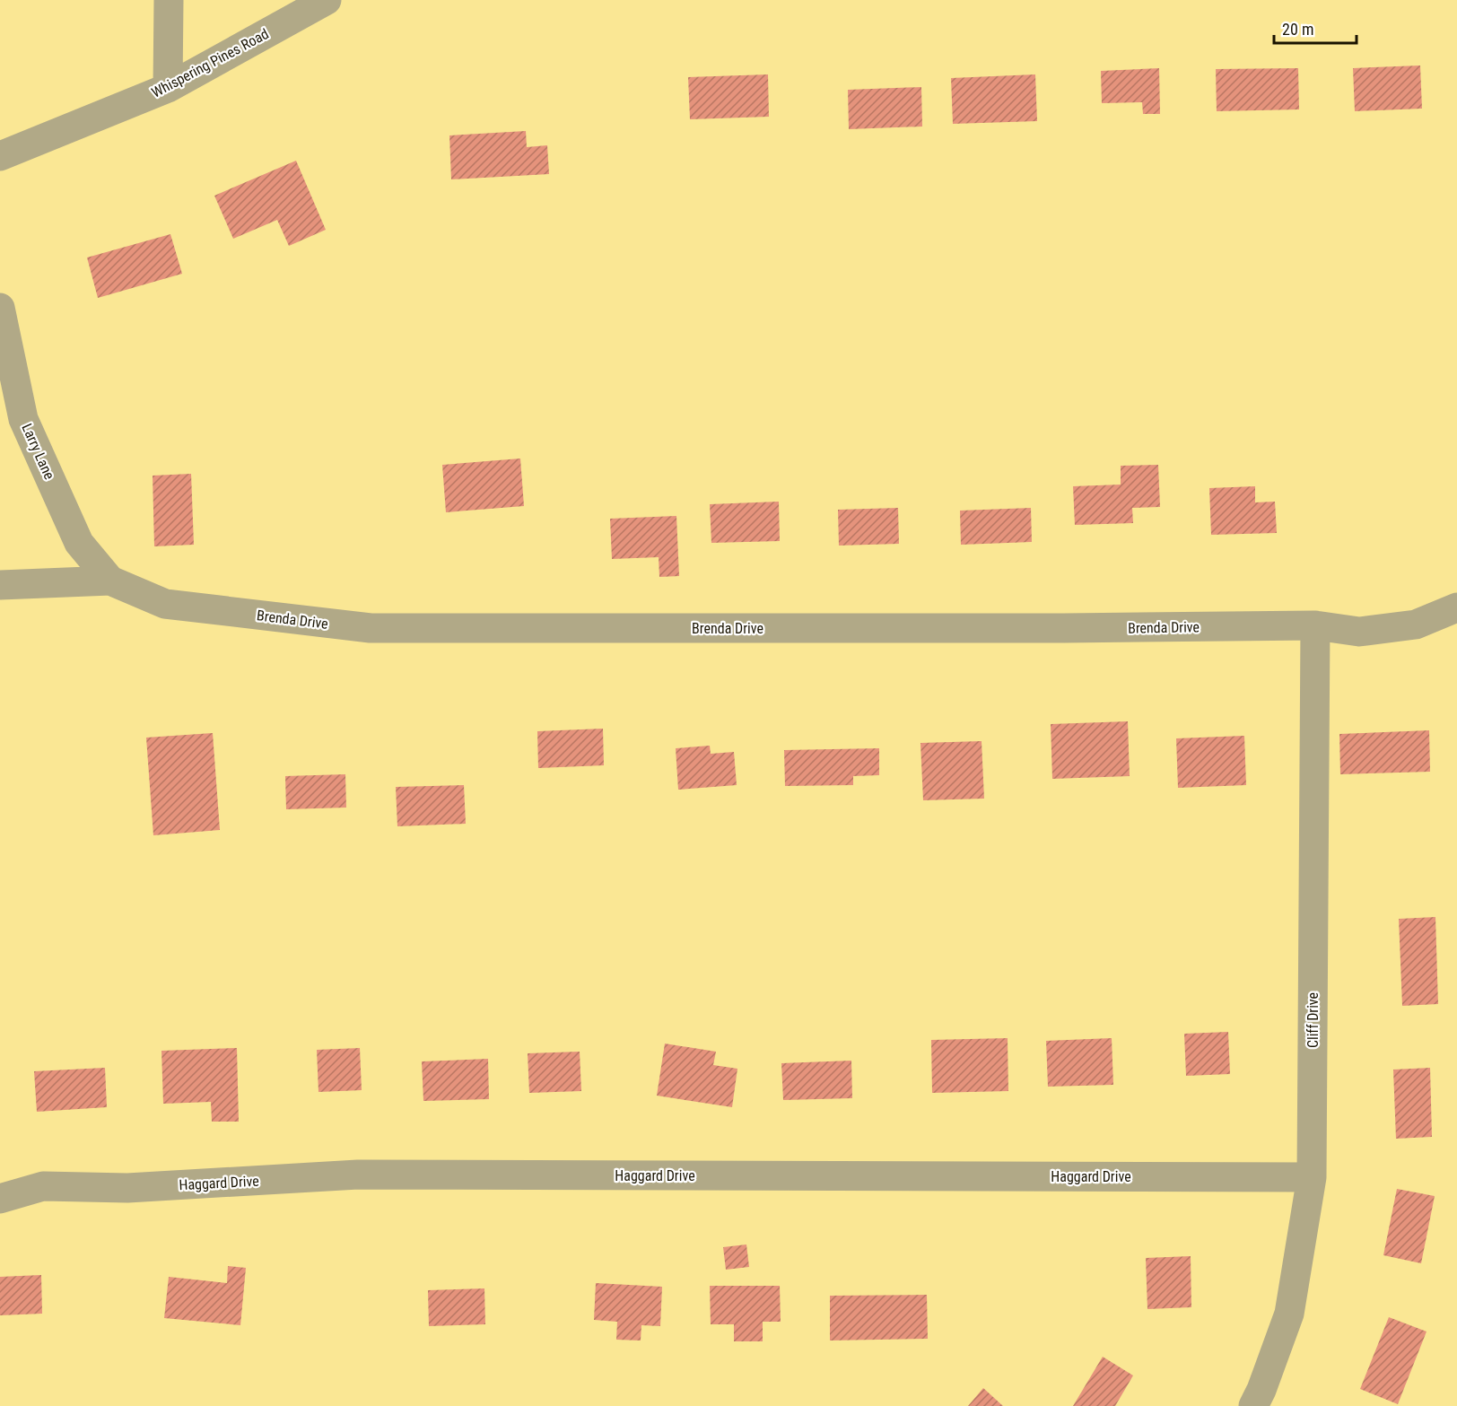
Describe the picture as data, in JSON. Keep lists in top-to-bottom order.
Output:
{
  "streets": {
    "street": [
      "Whispering Pines Road",
      "Larry Lane",
      "Brenda Drive",
      "Cliff Drive",
      "Haggard Drive"
    ]
  },
  "crossings": [
    ["Larry Lane", "Brenda Drive"],
    ["Brenda Drive", "Cliff Drive"],
    ["Cliff Drive", "Haggard Drive"]
  ],
  "scale_bar": "20 m"
}
